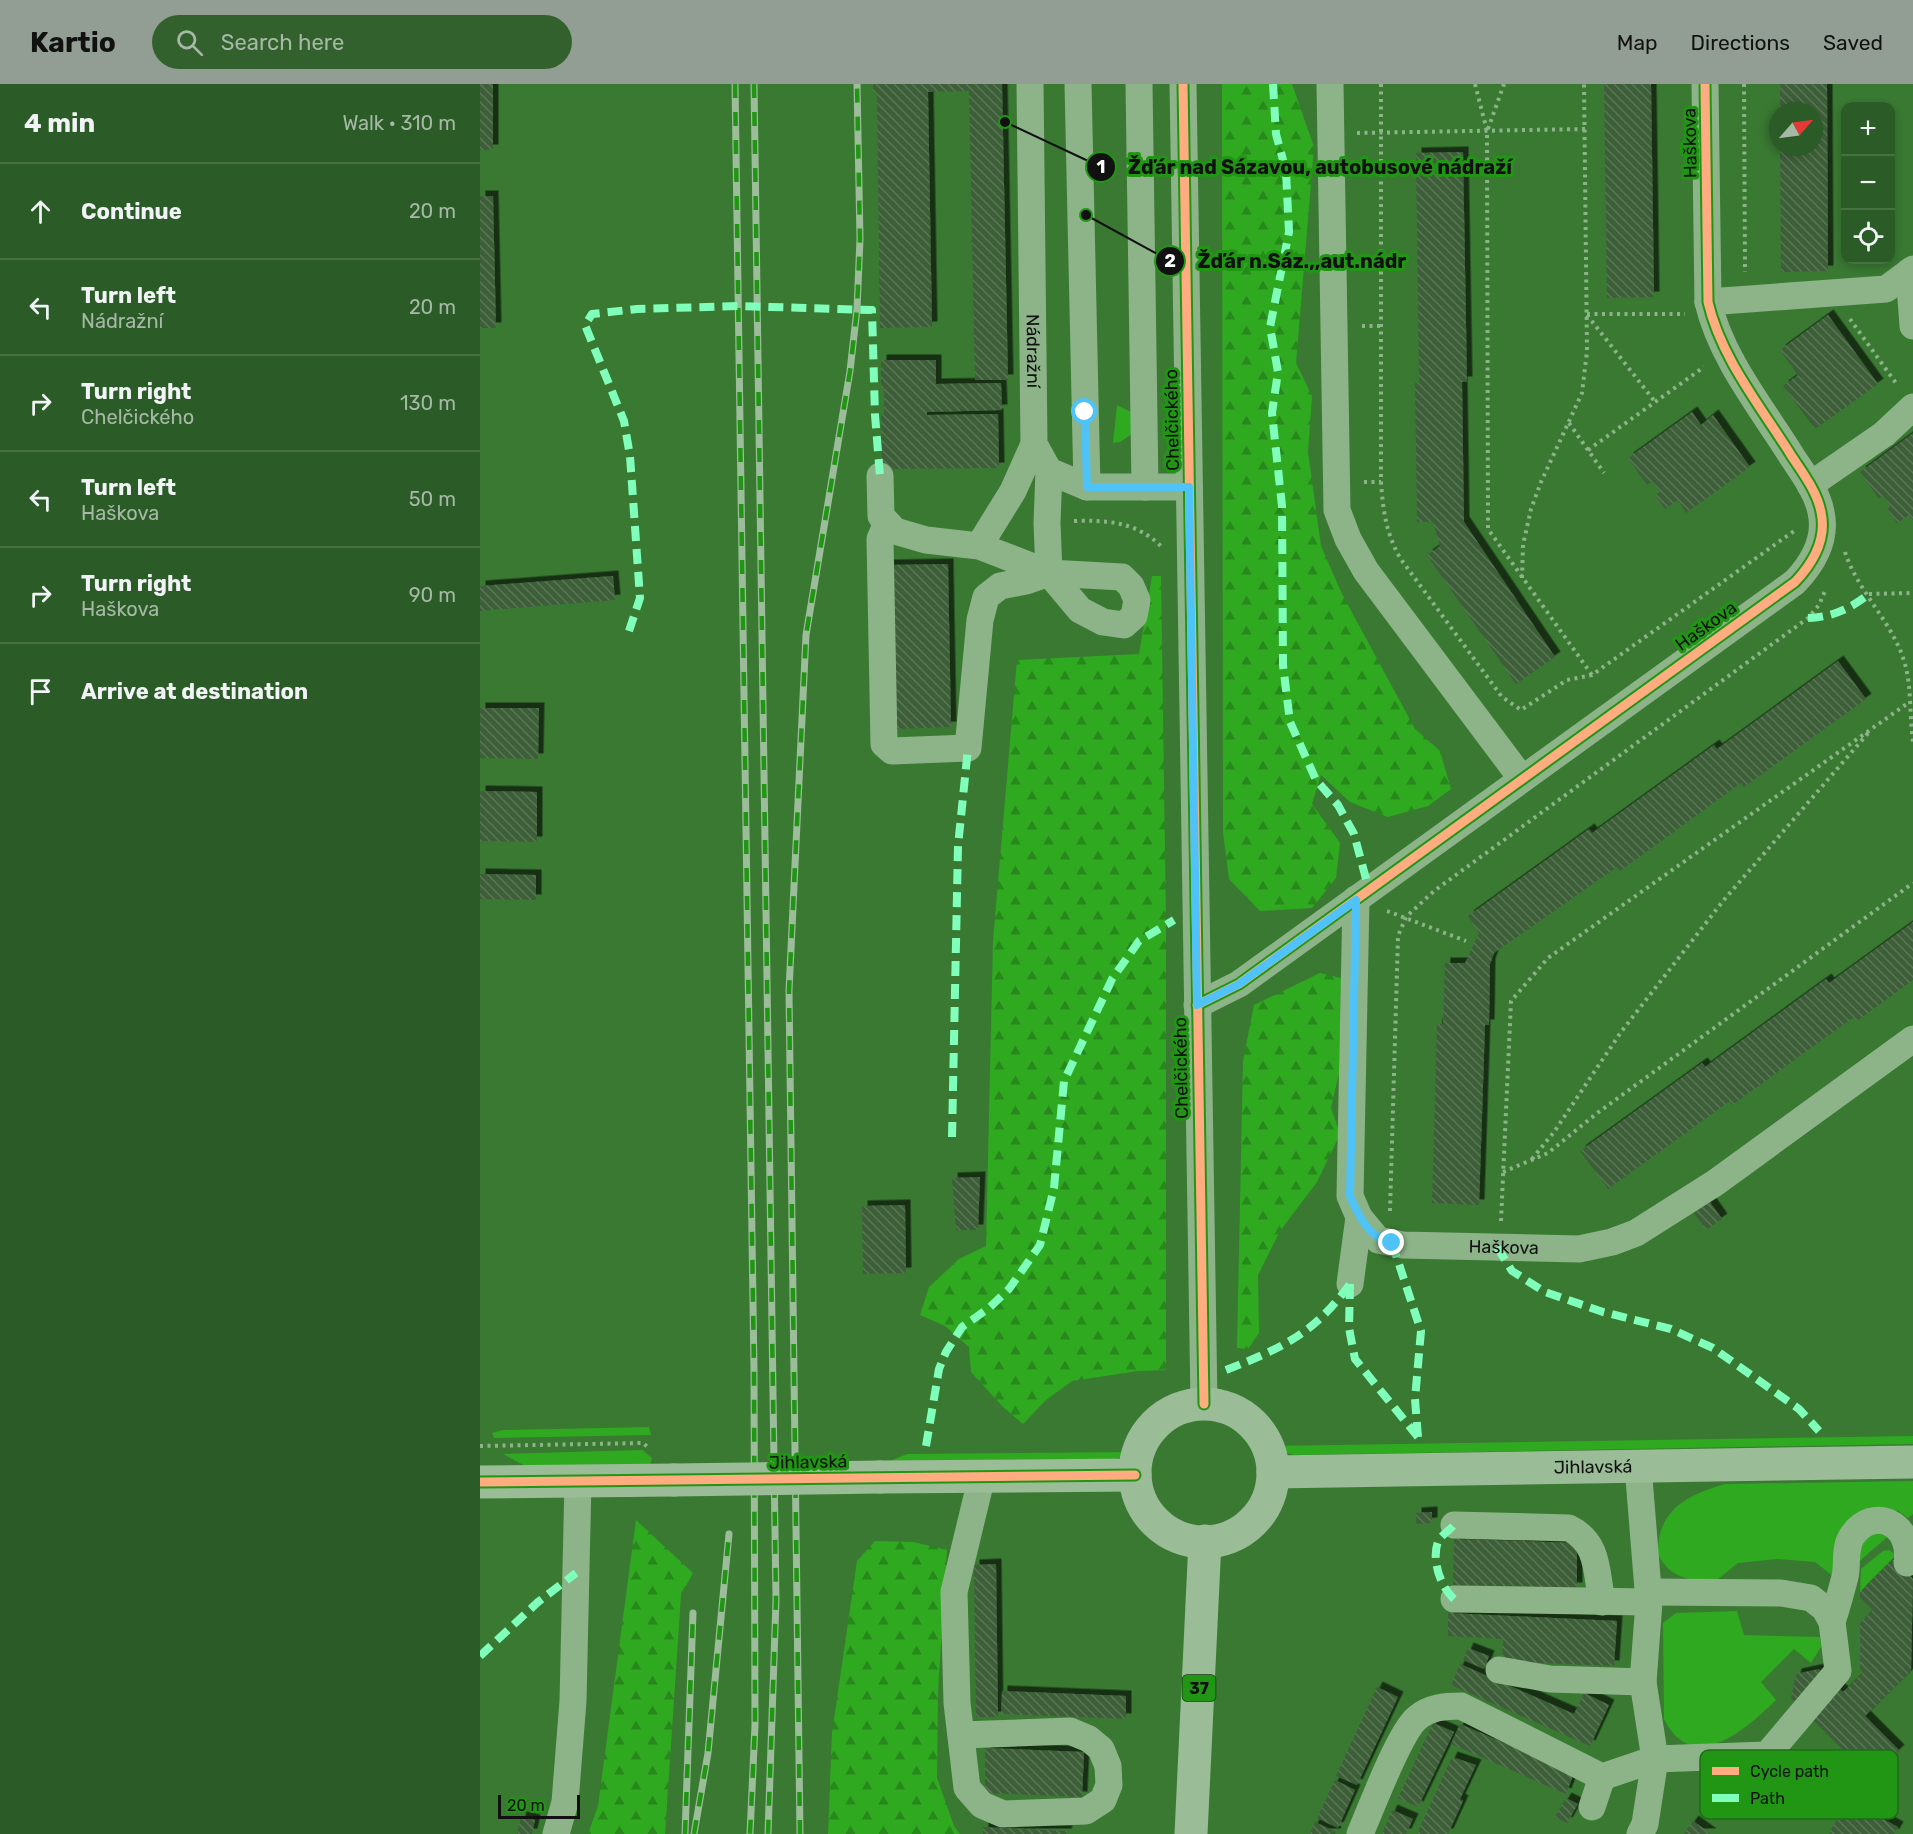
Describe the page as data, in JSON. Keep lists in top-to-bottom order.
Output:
{
  "streets": {
    "main road": ["Jihlavská", "37"],
    "street": ["Haškova", "Nádražní", "Chelčického"]
  },
  "crossings": [
    ["Haškova", "Chelčického"],
    ["Chelčického", "Jihlavská"],
    ["Chelčického", "37"],
    ["Jihlavská", "37"]
  ],
  "places": ["Žďár nad Sázavou, autobusové nádraží", "Žďár n.Sáz.,,aut.nádr"],
  "legend": ["Cycle path", "Path"],
  "scale_bar": "20 m",
  "north": "top right",
  "page": {
    "header": "Kartio",
    "search": "Search here",
    "nav": ["Map", "Directions", "Saved"],
    "heading": ["4 min", "Walk · 310 m"],
    "map_buttons": ["+", "−"],
    "list": [
      ["Continue", "20 m"],
      ["Turn left", "Nádražní", "20 m"],
      ["Turn right", "Chelčického", "130 m"],
      ["Turn left", "Haškova", "50 m"],
      ["Turn right", "Haškova", "90 m"],
      "Arrive at destination"
    ],
    "scale": "20 m"
  }
}
